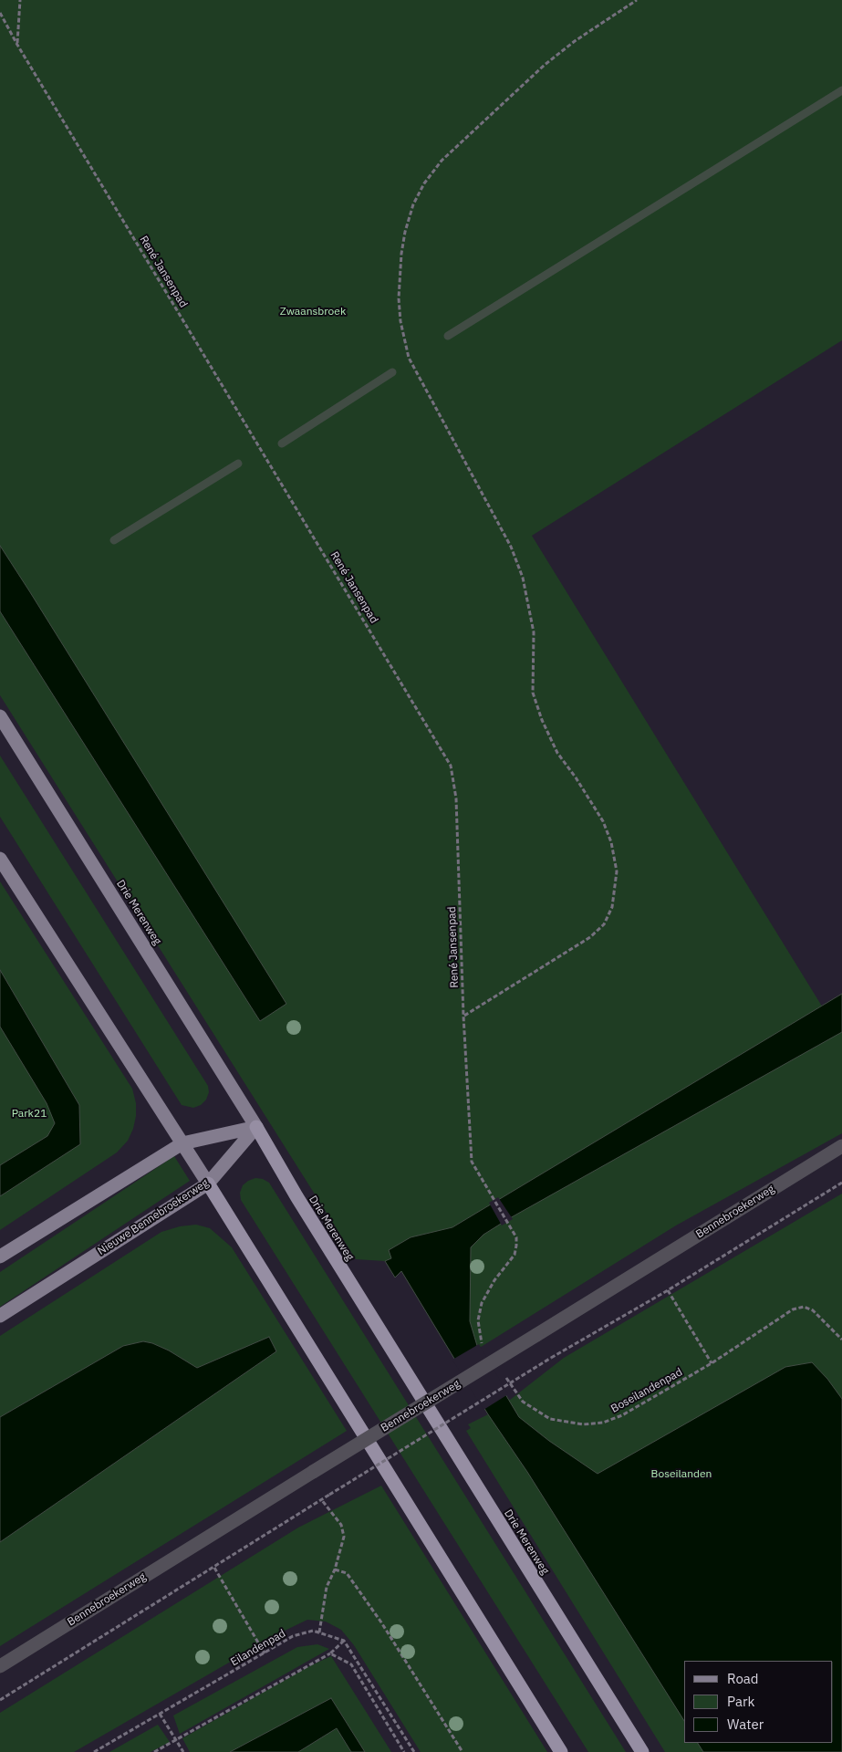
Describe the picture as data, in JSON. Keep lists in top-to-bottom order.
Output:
{
  "streets": {
    "highway": ["Drie Merenweg"],
    "main road": ["Nieuwe Bennebroekerweg"],
    "street": ["Bennebroekerweg"],
    "path": ["René Jansenpad", "Boseilandenpad", "Eilandenpad"]
  },
  "crossings": [
    ["Drie Merenweg", "Nieuwe Bennebroekerweg"]
  ],
  "parks": ["Zwaansbroek", "Park21", "Boseilanden"],
  "legend": ["Road", "Park", "Water"]
}
